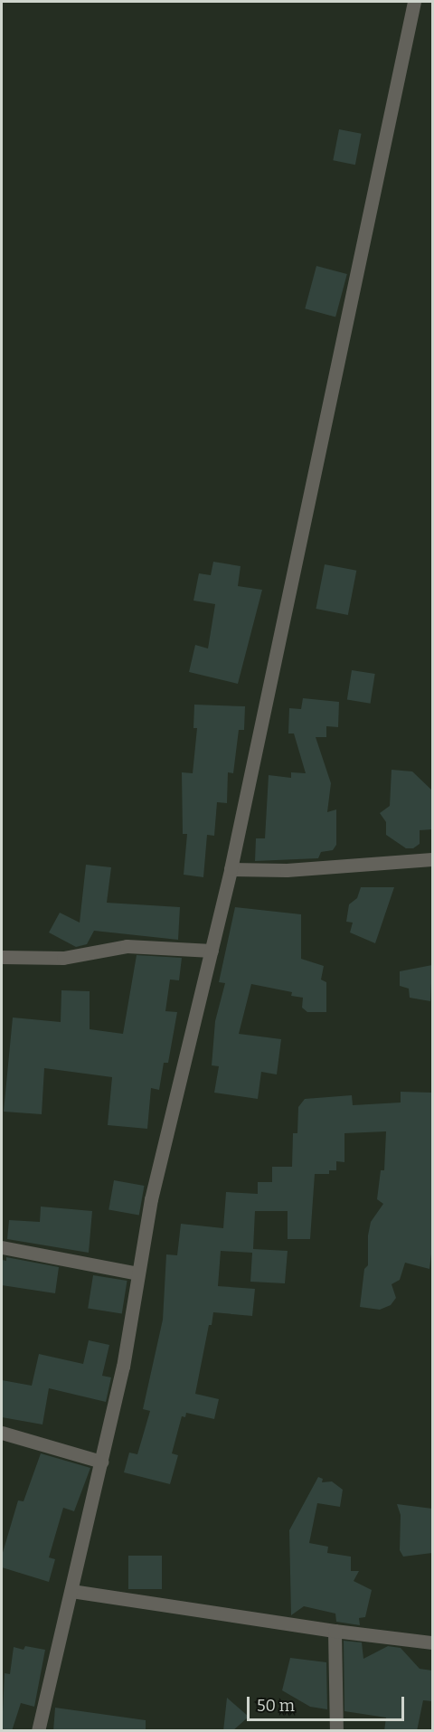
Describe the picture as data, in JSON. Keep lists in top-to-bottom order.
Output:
{
  "scale_bar": "50 m"
}
